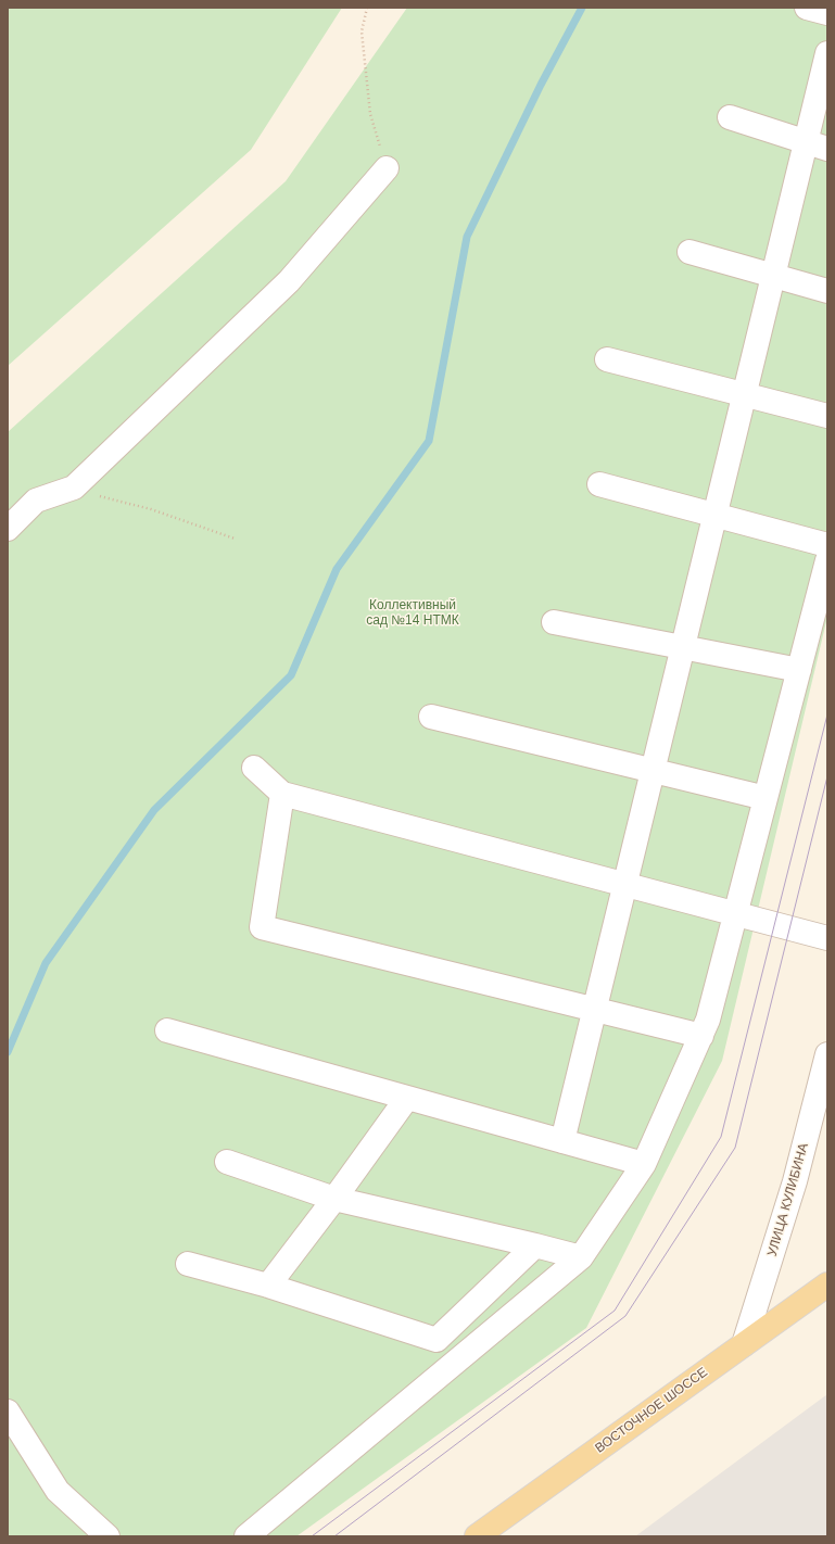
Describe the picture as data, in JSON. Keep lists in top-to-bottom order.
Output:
{
  "streets": {
    "main road": ["ВОСТОЧНОЕ ШОССЕ"],
    "street": ["УЛИЦА КУЛИБИНА"]
  },
  "crossings": [
    ["УЛИЦА КУЛИБИНА", "ВОСТОЧНОЕ ШОССЕ"]
  ],
  "parks": ["Коллективный сад №14 НТМК"]
}
